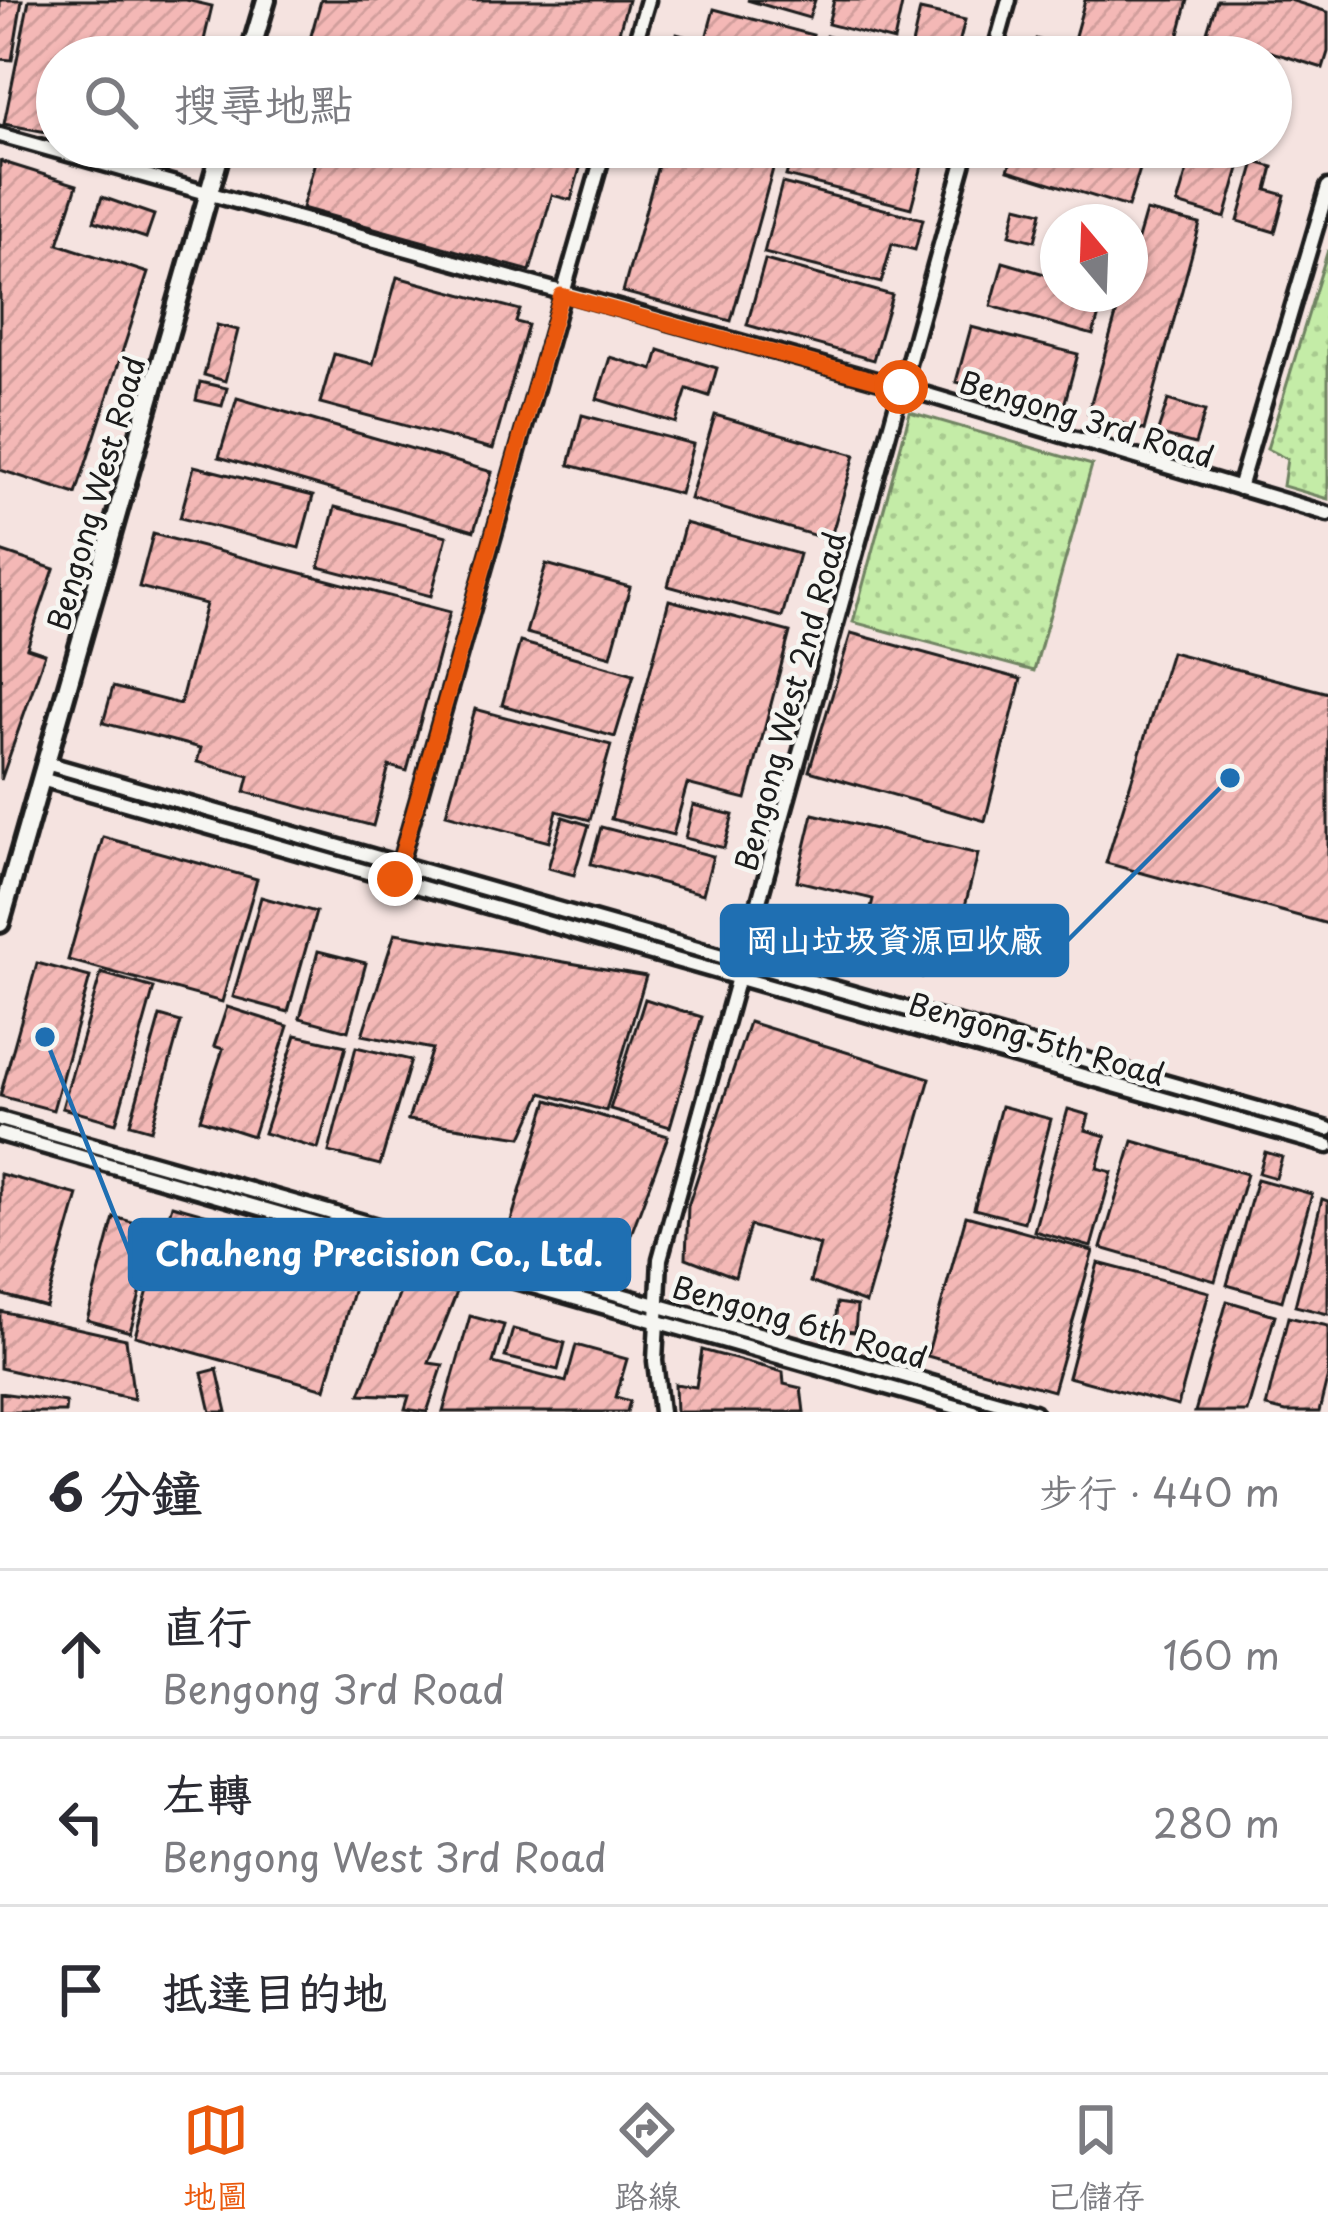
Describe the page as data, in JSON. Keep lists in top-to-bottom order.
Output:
{
  "streets": {
    "street": [
      "Bengong 3rd Road",
      "Bengong West Road",
      "Bengong West 2nd Road",
      "Bengong 5th Road",
      "Bengong 6th Road"
    ]
  },
  "crossings": [
    ["Bengong 3rd Road", "Bengong West Road"],
    ["Bengong 3rd Road", "Bengong West 2nd Road"],
    ["Bengong West Road", "Bengong 5th Road"],
    ["Bengong West 2nd Road", "Bengong 5th Road"],
    ["Bengong West 2nd Road", "Bengong 6th Road"]
  ],
  "places": ["岡山垃圾資源回收廠", "Chaheng Precision Co., Ltd."],
  "north": "top",
  "page": {
    "search": "搜尋地點",
    "heading": ["6 分鐘", "步行 · 440 m"],
    "list": [
      ["直行", "Bengong 3rd Road", "160 m"],
      ["左轉", "Bengong West 3rd Road", "280 m"],
      "抵達目的地"
    ],
    "nav": ["地圖", "路線", "已儲存"]
  }
}
